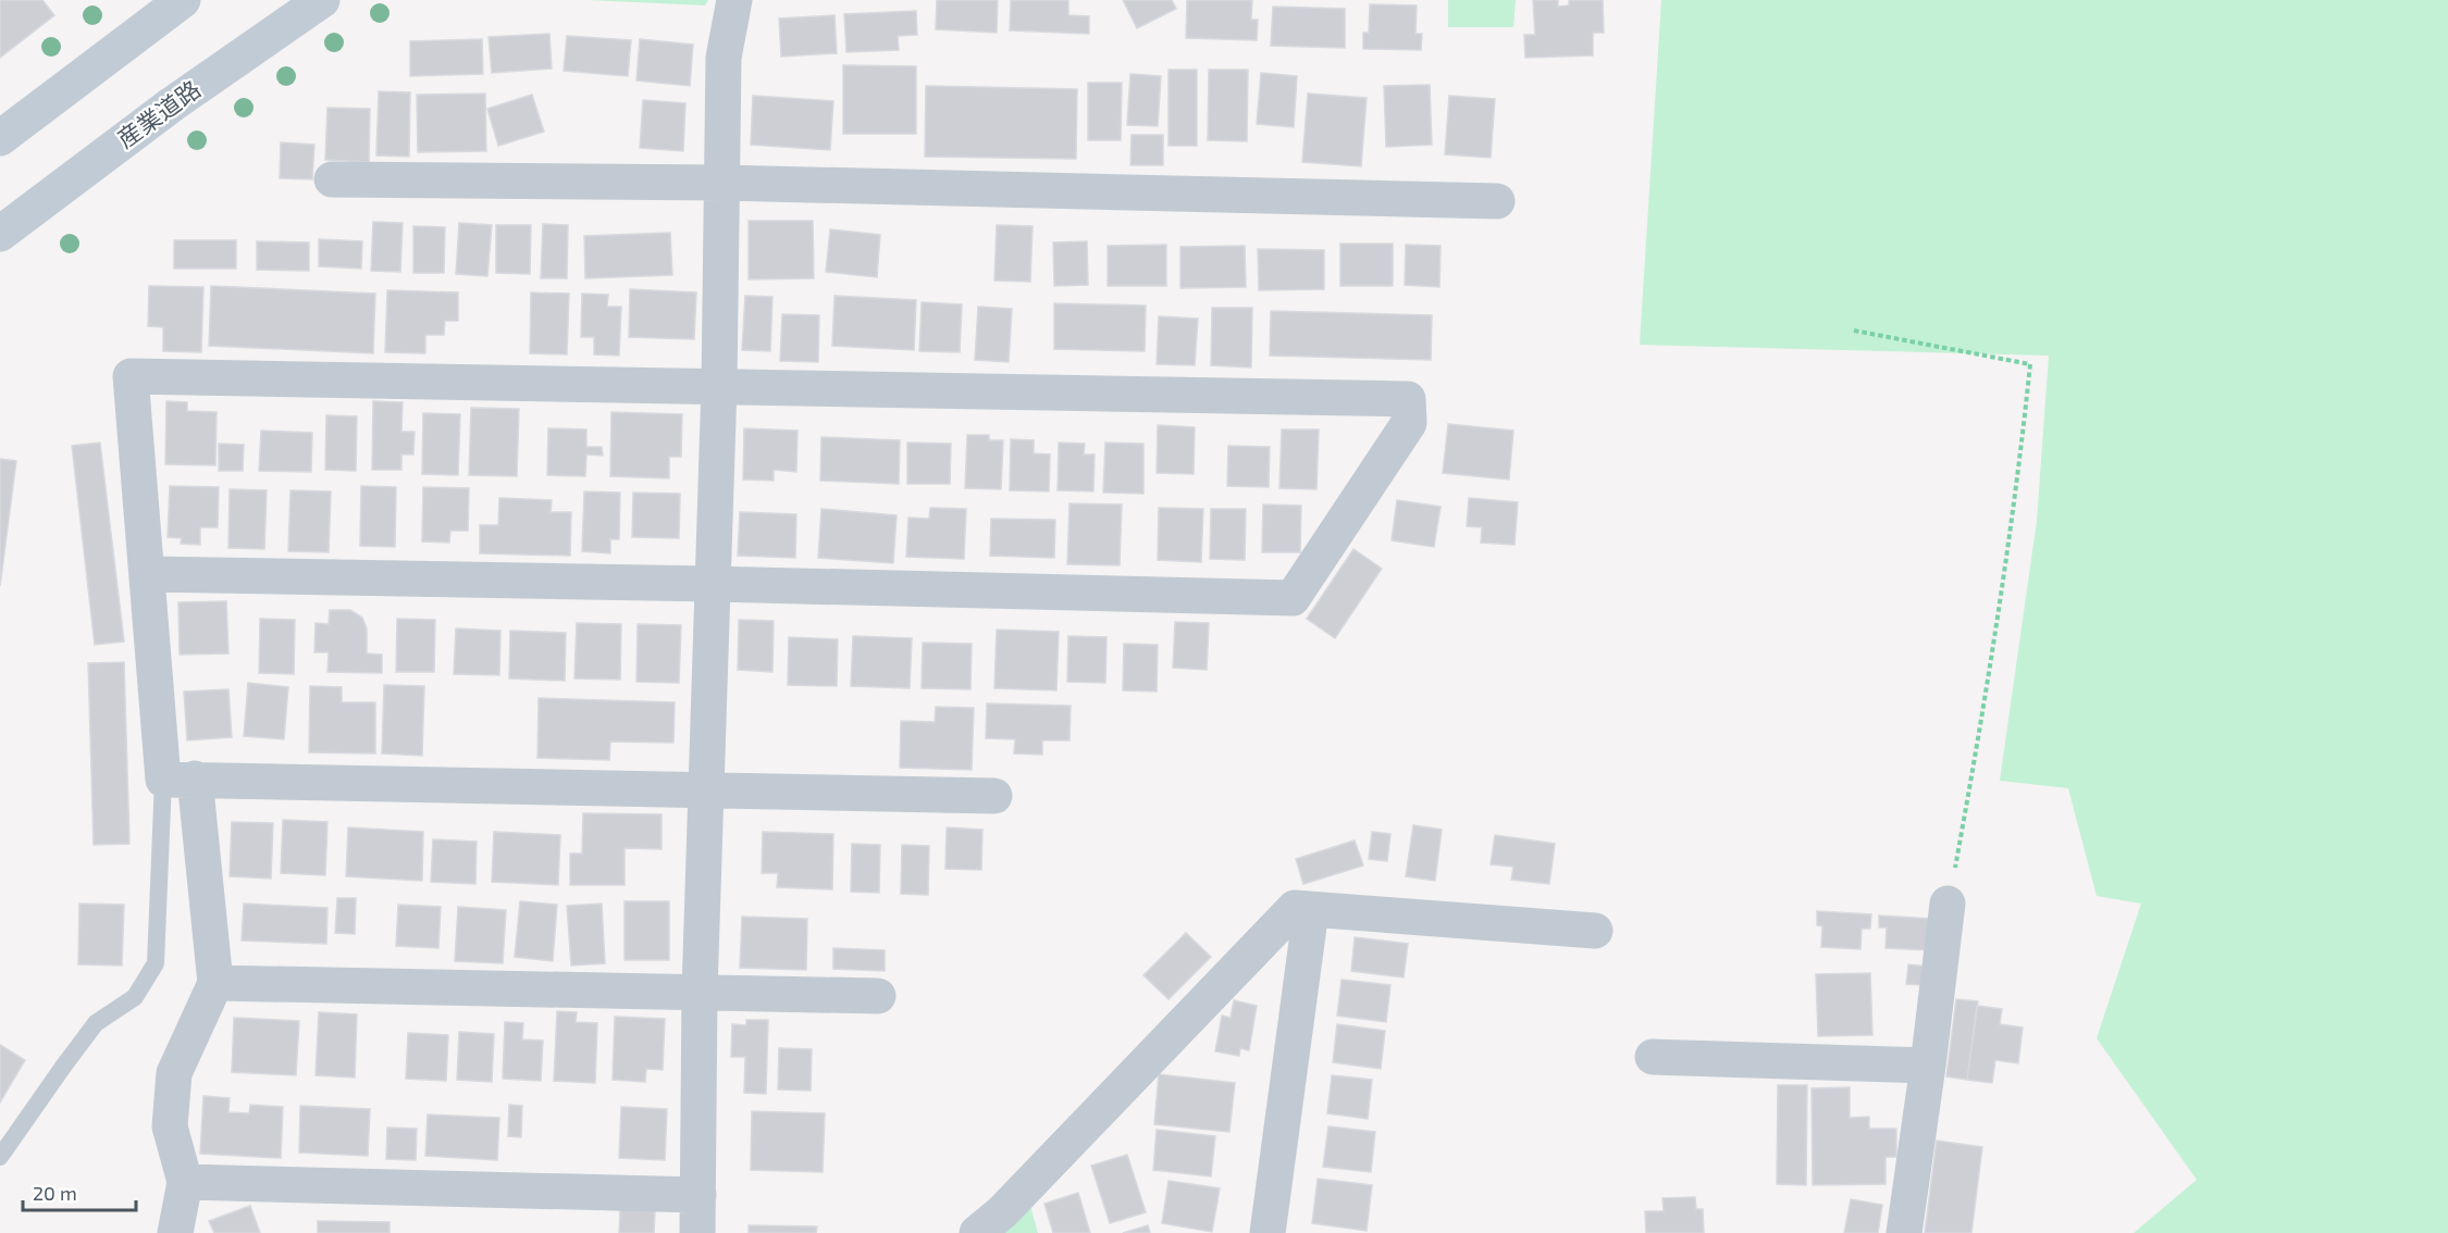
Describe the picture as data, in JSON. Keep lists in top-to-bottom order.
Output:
{
  "streets": {
    "main road": ["産業道路"]
  },
  "scale_bar": "20 m"
}
